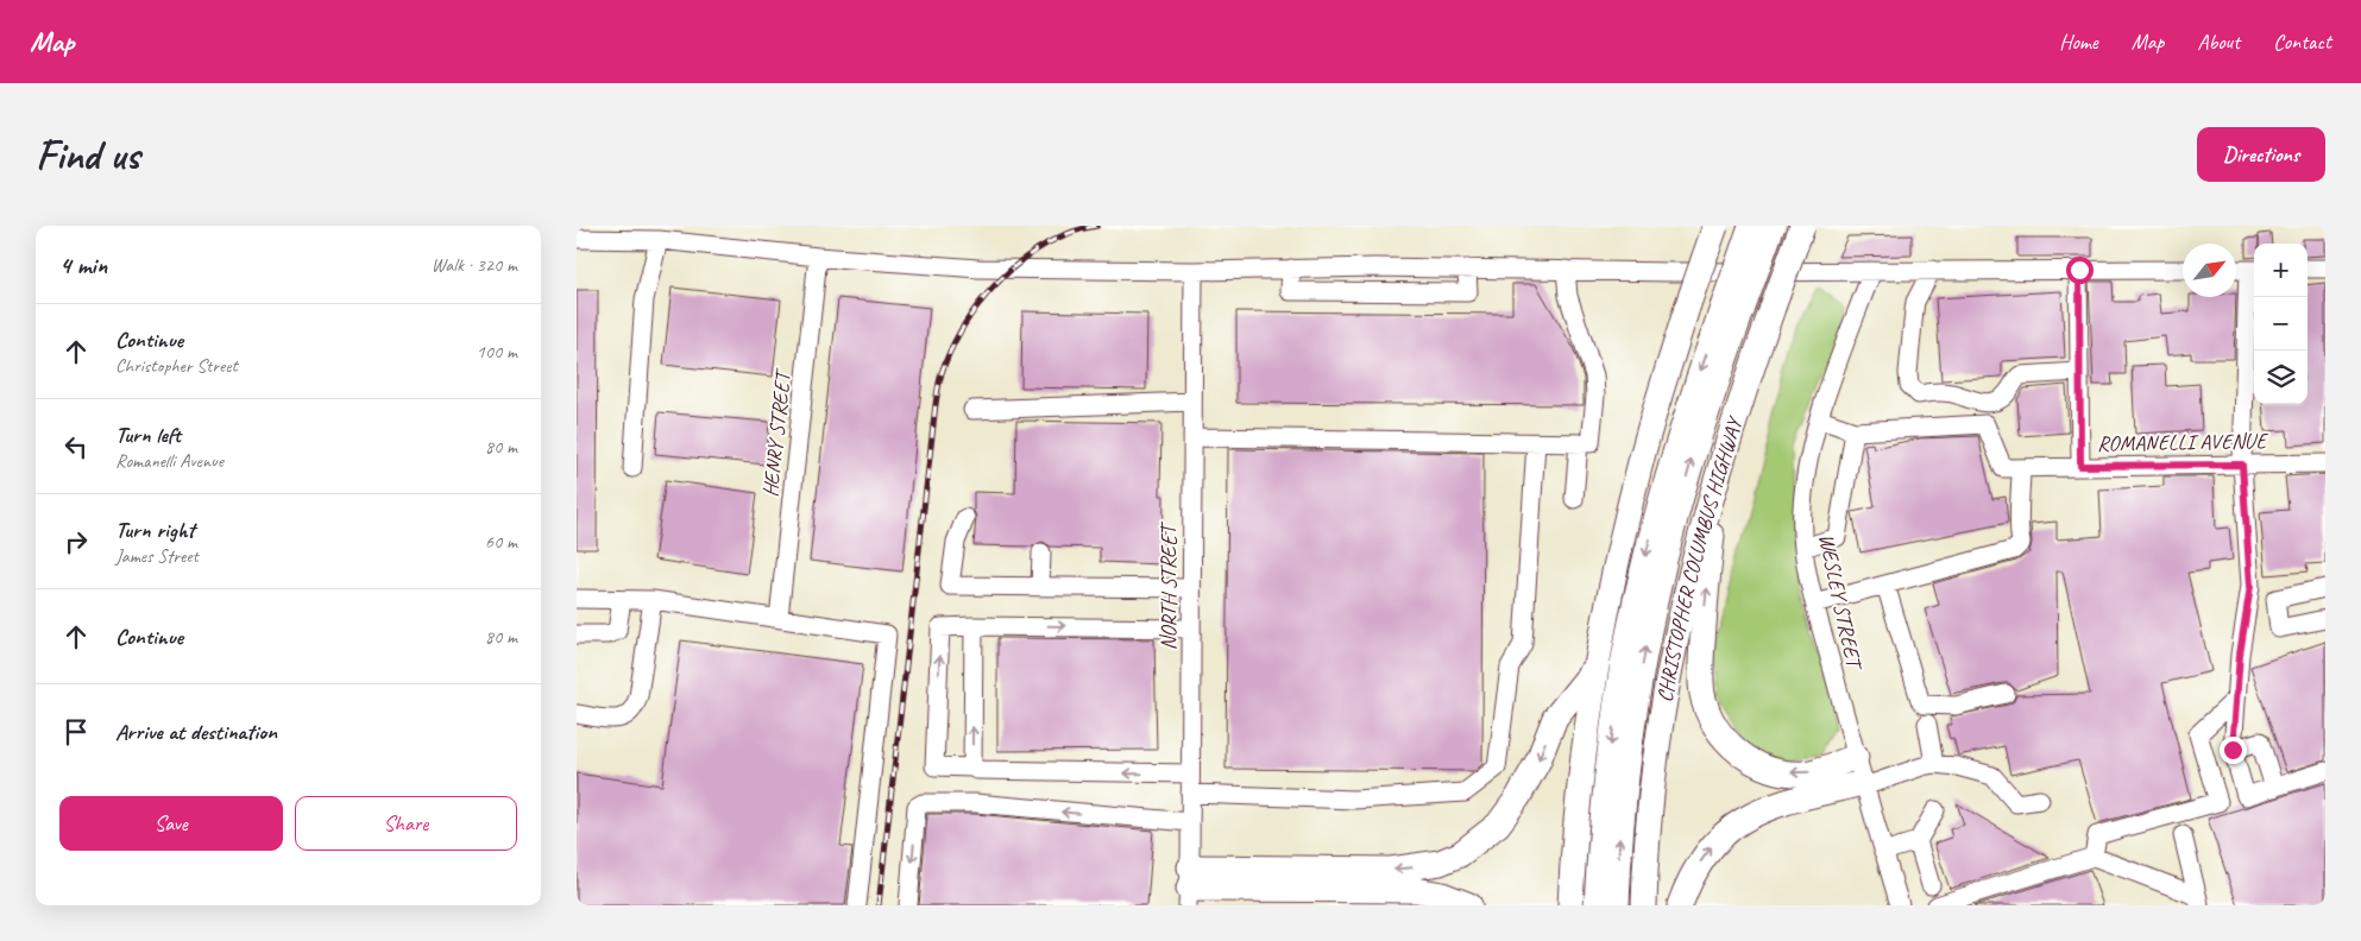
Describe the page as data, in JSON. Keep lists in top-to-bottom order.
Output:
{
  "streets": {
    "highway": ["CHRISTOPHER COLUMBUS HIGHWAY"],
    "street": [
      "HENRY STREET",
      "ROMANELLI AVENUE",
      "NORTH STREET",
      "WESLEY STREET"
    ]
  },
  "north": "top right",
  "page": {
    "header": "Map",
    "nav": [
      "Home",
      "Map",
      "About",
      "Contact"
    ],
    "buttons": [
      "Directions",
      ["Save", "Share"]
    ],
    "title": "Find us",
    "heading": ["4 min", "Walk · 320 m"],
    "map_buttons": ["+", "−"],
    "list": [
      ["Continue", "Christopher Street", "100 m"],
      ["Turn left", "Romanelli Avenue", "80 m"],
      ["Turn right", "James Street", "60 m"],
      ["Continue", "80 m"],
      "Arrive at destination"
    ]
  }
}
